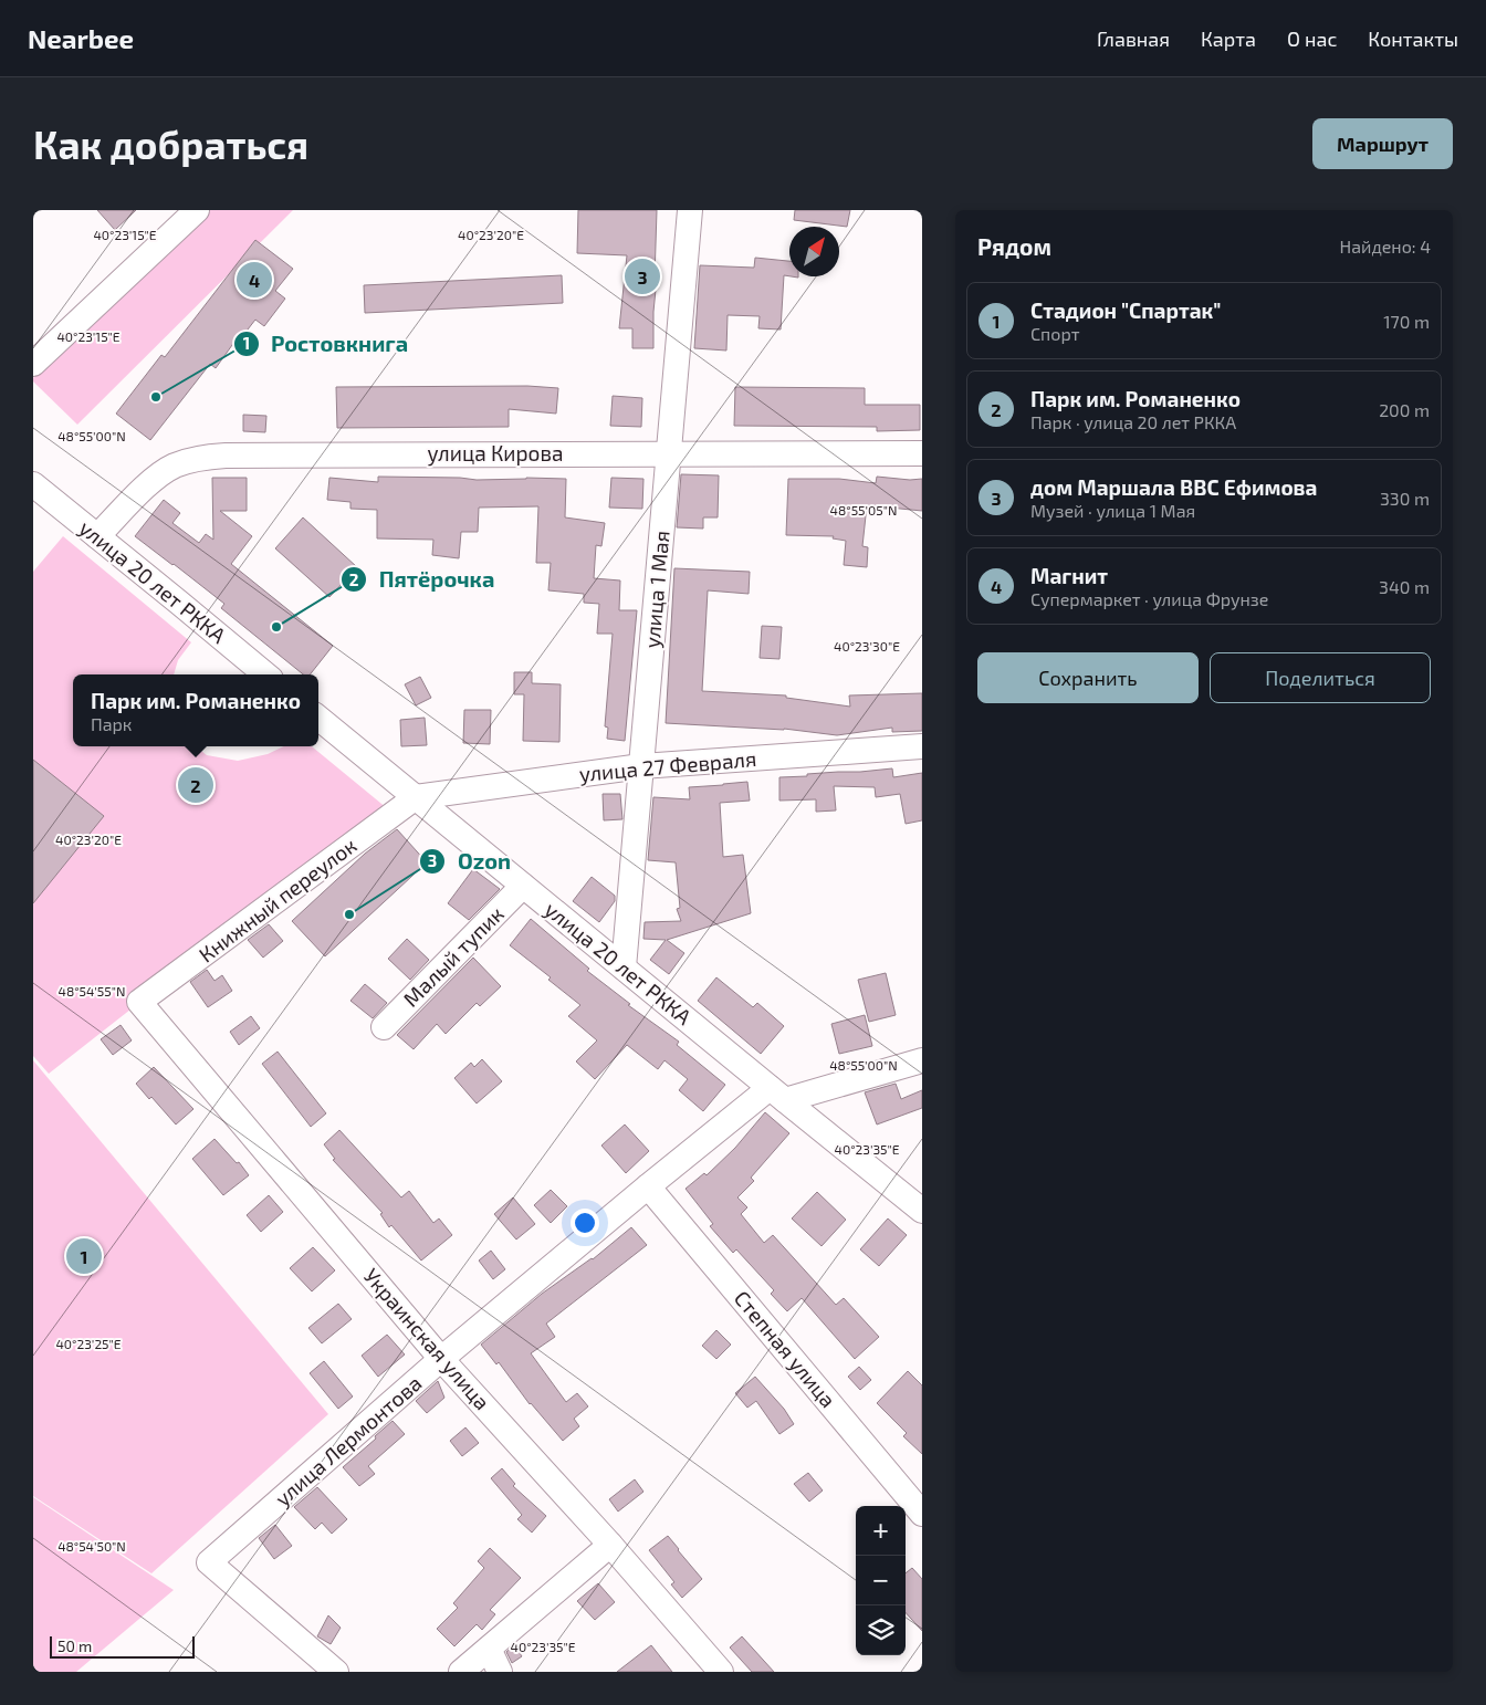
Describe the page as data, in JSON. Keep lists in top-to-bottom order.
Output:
{
  "streets": {
    "street": [
      "улица Кирова",
      "улица 20 лет РККА",
      "улица 1 Мая",
      "улица 27 Февраля",
      "Книжный переулок",
      "Малый тупик",
      "Украинская улица",
      "Степная улица",
      "улица Лермонтова"
    ]
  },
  "crossings": [
    ["улица Кирова", "улица 20 лет РККА"],
    ["улица Кирова", "улица 1 Мая"],
    ["улица 20 лет РККА", "улица 1 Мая"],
    ["улица 20 лет РККА", "улица 27 Февраля"],
    ["улица 20 лет РККА", "Книжный переулок"],
    ["улица 20 лет РККА", "Малый тупик"],
    ["улица 20 лет РККА", "улица Лермонтова"],
    ["улица 1 Мая", "улица 27 Февраля"],
    ["улица 27 Февраля", "Книжный переулок"],
    ["Книжный переулок", "Украинская улица"],
    ["Украинская улица", "улица Лермонтова"],
    ["Степная улица", "улица Лермонтова"]
  ],
  "places": ["Ростовкнига", "Пятёрочка", "Ozon"],
  "scale_bar": "50 m",
  "north": "top right",
  "page": {
    "header": "Nearbee",
    "nav": [
      "Главная",
      "Карта",
      "О нас",
      "Контакты"
    ],
    "buttons": [
      "Маршрут",
      ["Сохранить", "Поделиться"]
    ],
    "title": "Как добраться",
    "heading": ["Рядом", "Найдено: 4"],
    "pins": [
      "3",
      "4",
      "2",
      "1"
    ],
    "list": [
      {
        "mark": "1",
        "name": "Стадион \"Спартак\"",
        "note": "Спорт",
        "value": "170 m"
      },
      {
        "mark": "2",
        "name": "Парк им. Романенко",
        "note": "Парк · улица 20 лет РККА",
        "value": "200 m"
      },
      {
        "mark": "3",
        "name": "дом Маршала ВВС Ефимова",
        "note": "Музей · улица 1 Мая",
        "value": "330 m"
      },
      {
        "mark": "4",
        "name": "Магнит",
        "note": "Супермаркет · улица Фрунзе",
        "value": "340 m"
      }
    ],
    "popup": ["Парк им. Романенко", "Парк"],
    "map_buttons": ["+", "−"],
    "scale": "50 m"
  },
  "coordinates": [
    "40°23'15\"E",
    "40°23'20\"E",
    "48°55'00\"N",
    "48°55'05\"N",
    "40°23'30\"E",
    "48°54'55\"N",
    "40°23'35\"E",
    "40°23'25\"E",
    "48°54'50\"N"
  ]
}
